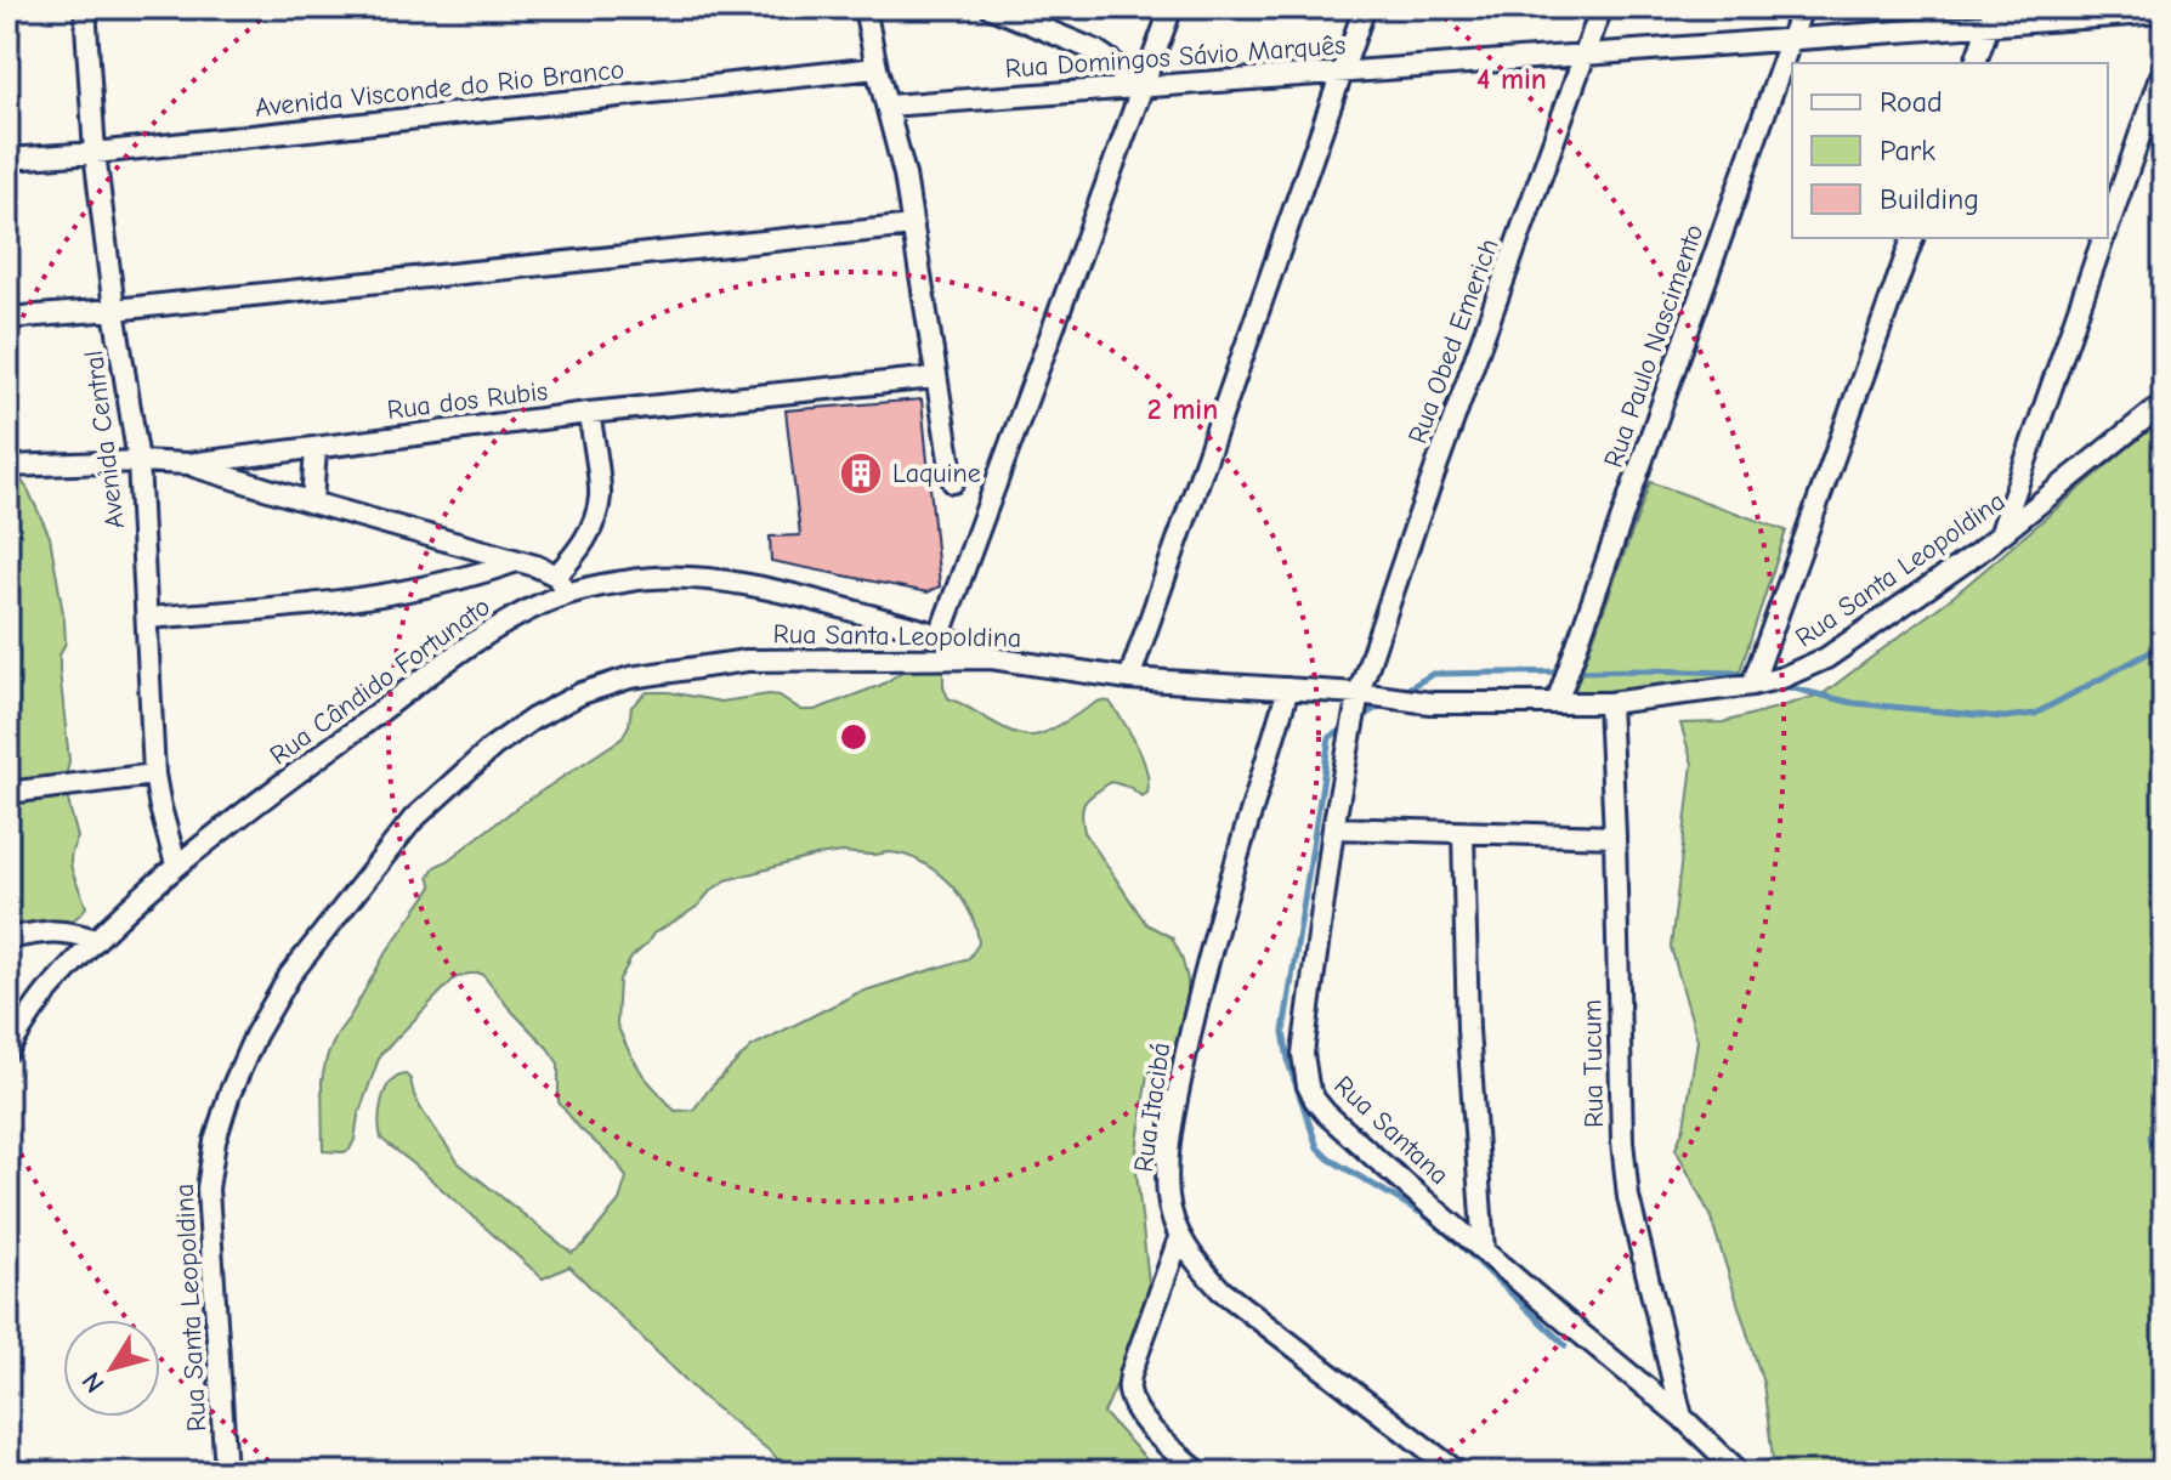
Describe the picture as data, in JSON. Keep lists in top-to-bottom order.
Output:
{
  "streets": {
    "street": [
      "Rua Domingos Sávio Marquês",
      "Avenida Visconde do Rio Branco",
      "Rua Obed Emerich",
      "Rua Paulo Nascimento",
      "Rua dos Rubis",
      "Avenida Central",
      "Rua Santa Leopoldina",
      "Rua Cândido Fortunato",
      "Rua Tucum",
      "Rua Itacibá",
      "Rua Santana"
    ]
  },
  "crossings": [
    ["Rua Domingos Sávio Marquês", "Rua Obed Emerich"],
    ["Rua Domingos Sávio Marquês", "Rua Paulo Nascimento"],
    ["Avenida Visconde do Rio Branco", "Avenida Central"],
    ["Rua Obed Emerich", "Rua Santa Leopoldina"],
    ["Rua Obed Emerich", "Rua Santana"],
    ["Rua Paulo Nascimento", "Rua Santa Leopoldina"],
    ["Rua dos Rubis", "Avenida Central"],
    ["Avenida Central", "Rua Cândido Fortunato"],
    ["Rua Santa Leopoldina", "Rua Cândido Fortunato"],
    ["Rua Santa Leopoldina", "Rua Tucum"],
    ["Rua Santa Leopoldina", "Rua Itacibá"],
    ["Rua Santa Leopoldina", "Rua Santana"],
    ["Rua Tucum", "Rua Santana"]
  ],
  "places": {
    "building": ["Laquine"]
  },
  "legend": ["Road", "Park", "Building"],
  "north": "bottom left",
  "rings": ["4 min", "2 min"]
}
